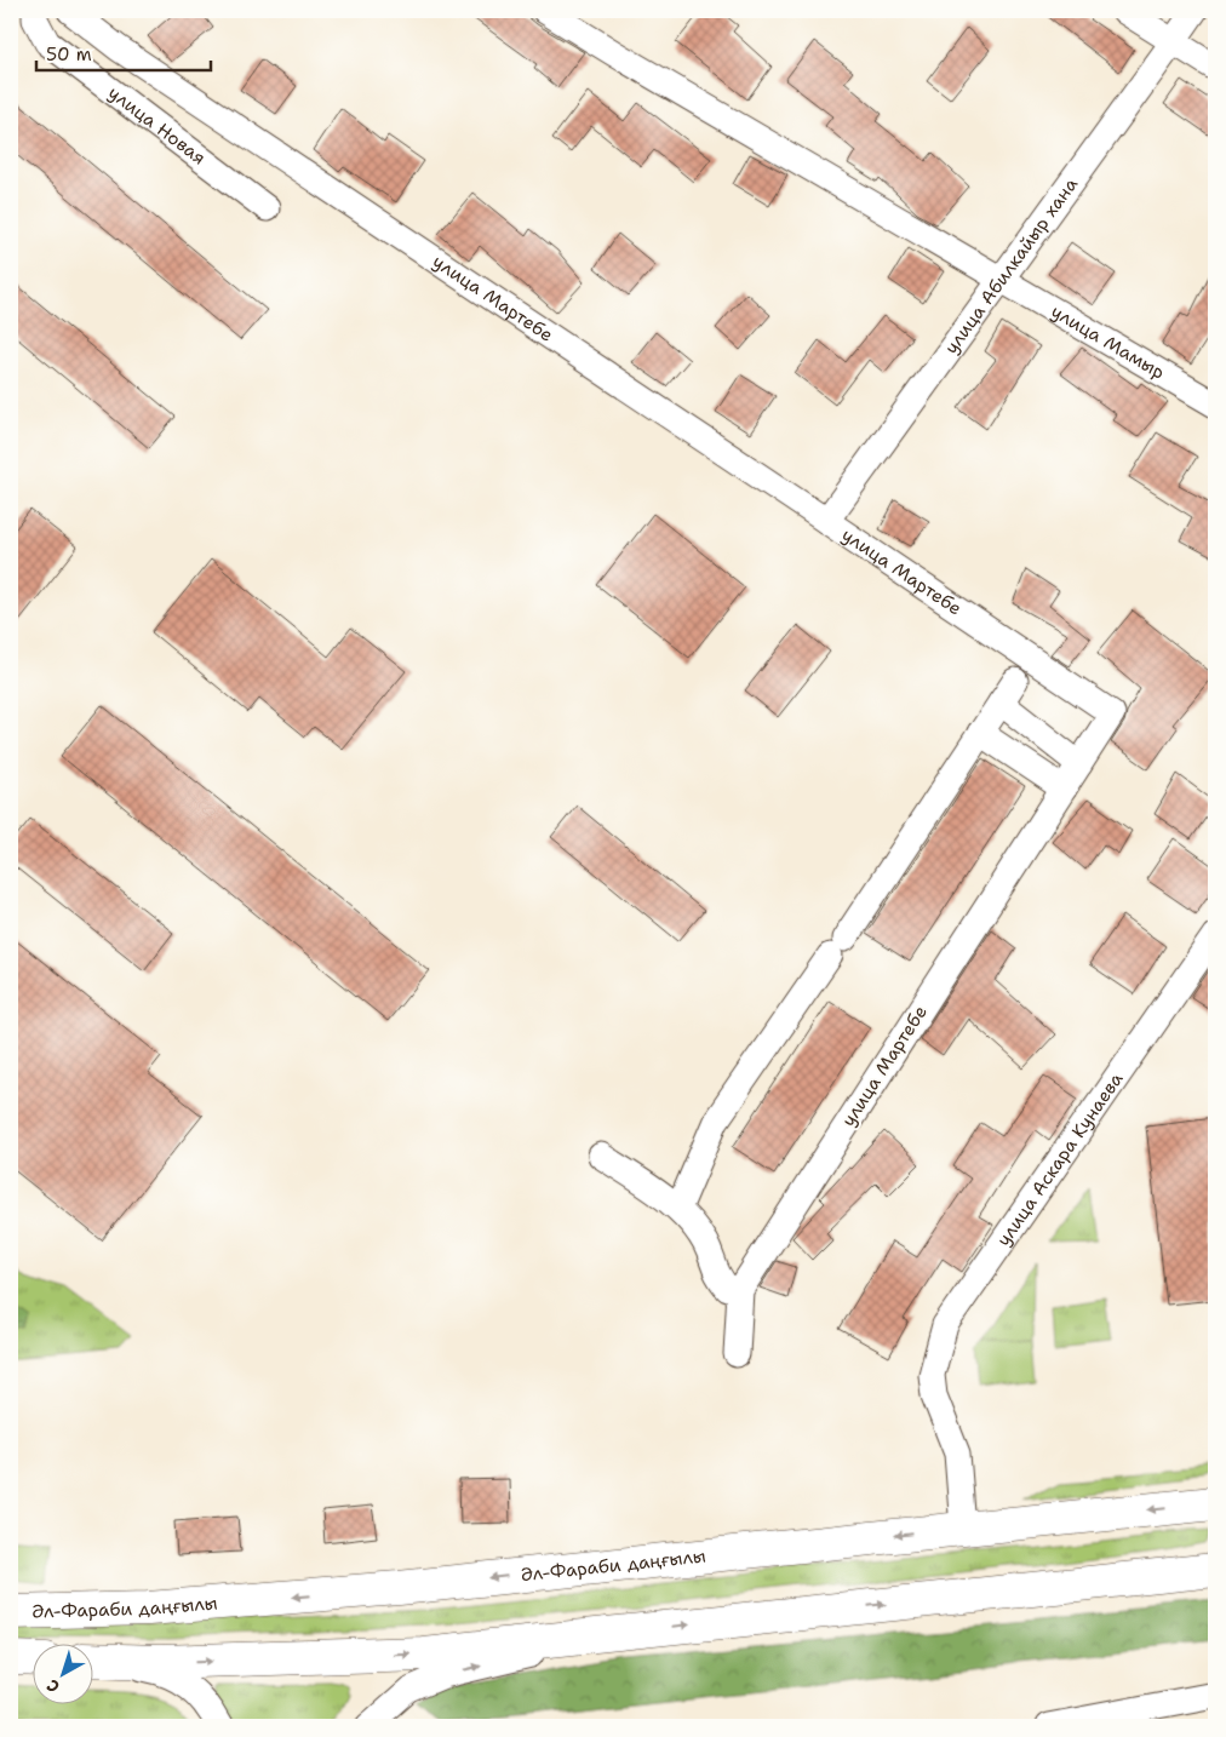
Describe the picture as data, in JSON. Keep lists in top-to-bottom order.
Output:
{
  "streets": {
    "main road": ["Әл-Фараби даңғылы"],
    "street": [
      "улица Новая",
      "улица Абилкайыр хана",
      "улица Мартебе",
      "улица Мамыр",
      "улица Аскара Кунаева"
    ]
  },
  "crossings": [
    ["улица Абилкайыр хана", "улица Мартебе"],
    ["улица Абилкайыр хана", "улица Мамыр"],
    ["улица Аскара Кунаева", "Әл-Фараби даңғылы"]
  ],
  "scale_bar": "50 m",
  "north": "bottom left"
}
